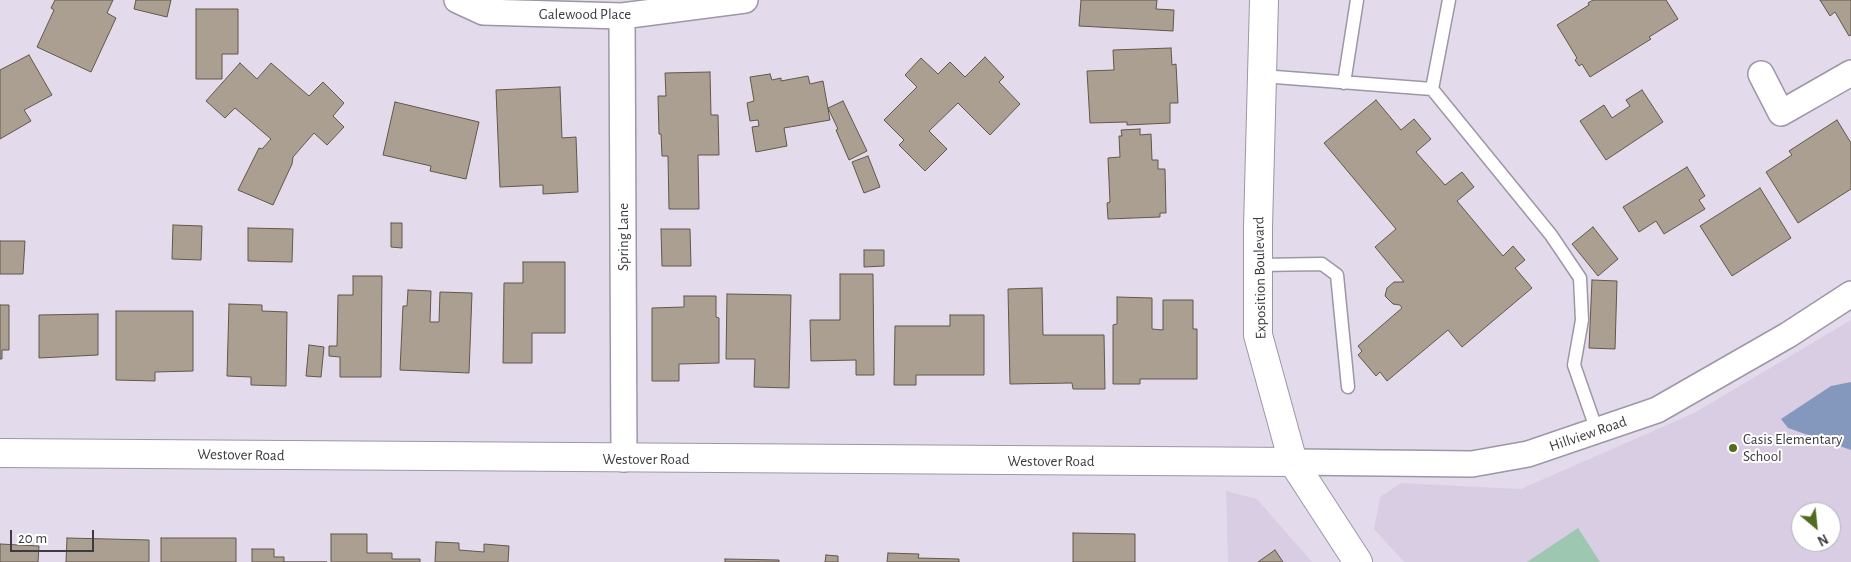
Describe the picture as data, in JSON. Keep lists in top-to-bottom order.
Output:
{
  "streets": {
    "street": [
      "Galewood Place",
      "Spring Lane",
      "Exposition Boulevard",
      "Hillview Road",
      "Westover Road"
    ]
  },
  "crossings": [
    ["Galewood Place", "Spring Lane"],
    ["Spring Lane", "Westover Road"],
    ["Exposition Boulevard", "Hillview Road"],
    ["Exposition Boulevard", "Westover Road"],
    ["Hillview Road", "Westover Road"]
  ],
  "places": ["Casis Elementary School"],
  "scale_bar": "20 m",
  "north": "bottom right"
}
